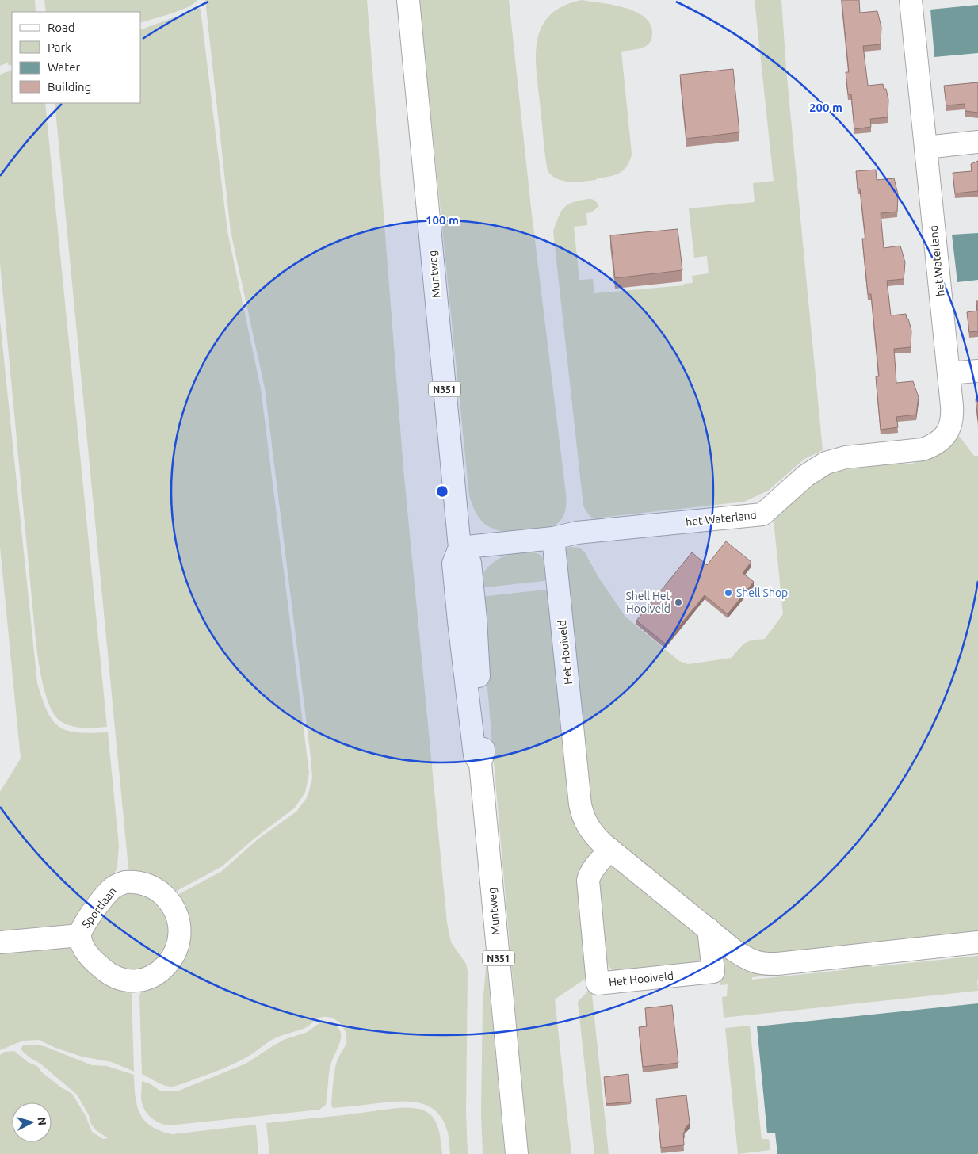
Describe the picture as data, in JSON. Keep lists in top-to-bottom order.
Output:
{
  "streets": {
    "street": [
      "het Waterland",
      "Muntweg",
      "N351",
      "Het Hooiveld",
      "Sportlaan"
    ]
  },
  "crossings": [
    ["het Waterland", "Het Hooiveld"]
  ],
  "places": ["Shell Shop", "Shell Het Hooiveld"],
  "legend": [
    "Road",
    "Park",
    "Water",
    "Building"
  ],
  "north": "right",
  "rings": ["200 m", "100 m"]
}
